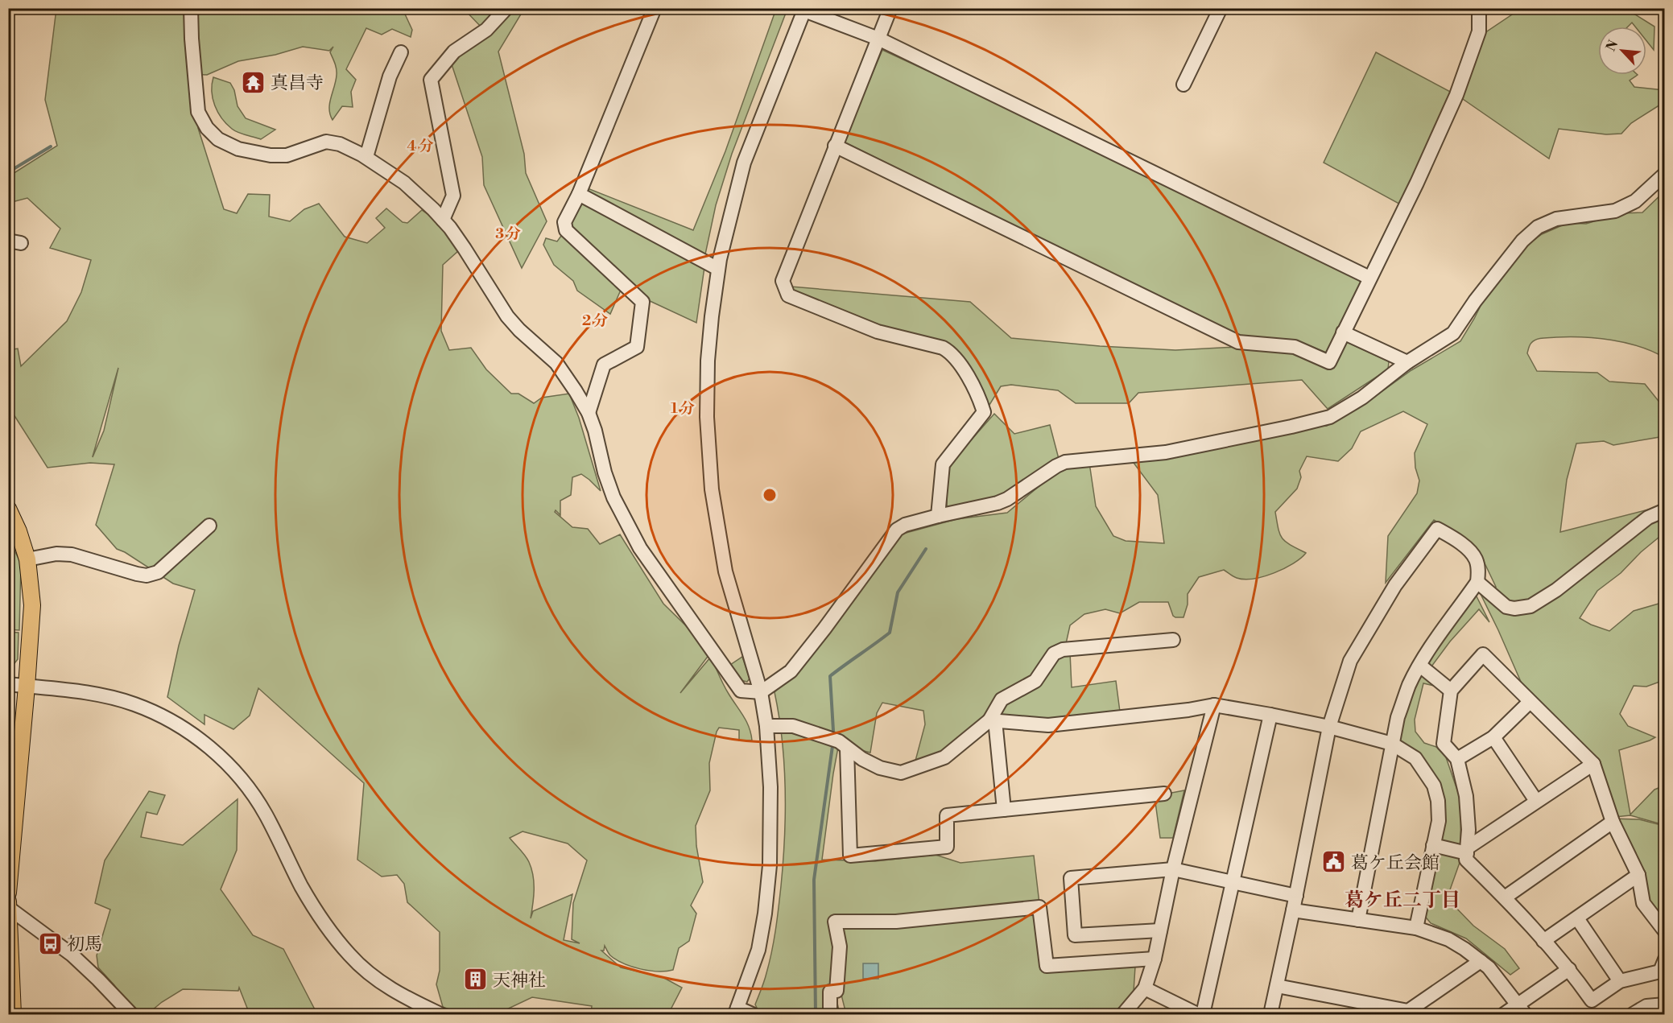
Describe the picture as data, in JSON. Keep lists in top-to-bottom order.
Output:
{
  "districts": ["葛ケ丘二丁目"],
  "places": {
    "temple": ["真昌寺"],
    "public building": ["葛ケ丘会館"],
    "bus stop": ["初馬"],
    "building": ["天神社"]
  },
  "north": "top left",
  "rings": [
    "4 分",
    "3 分",
    "2 分",
    "1 分"
  ]
}
